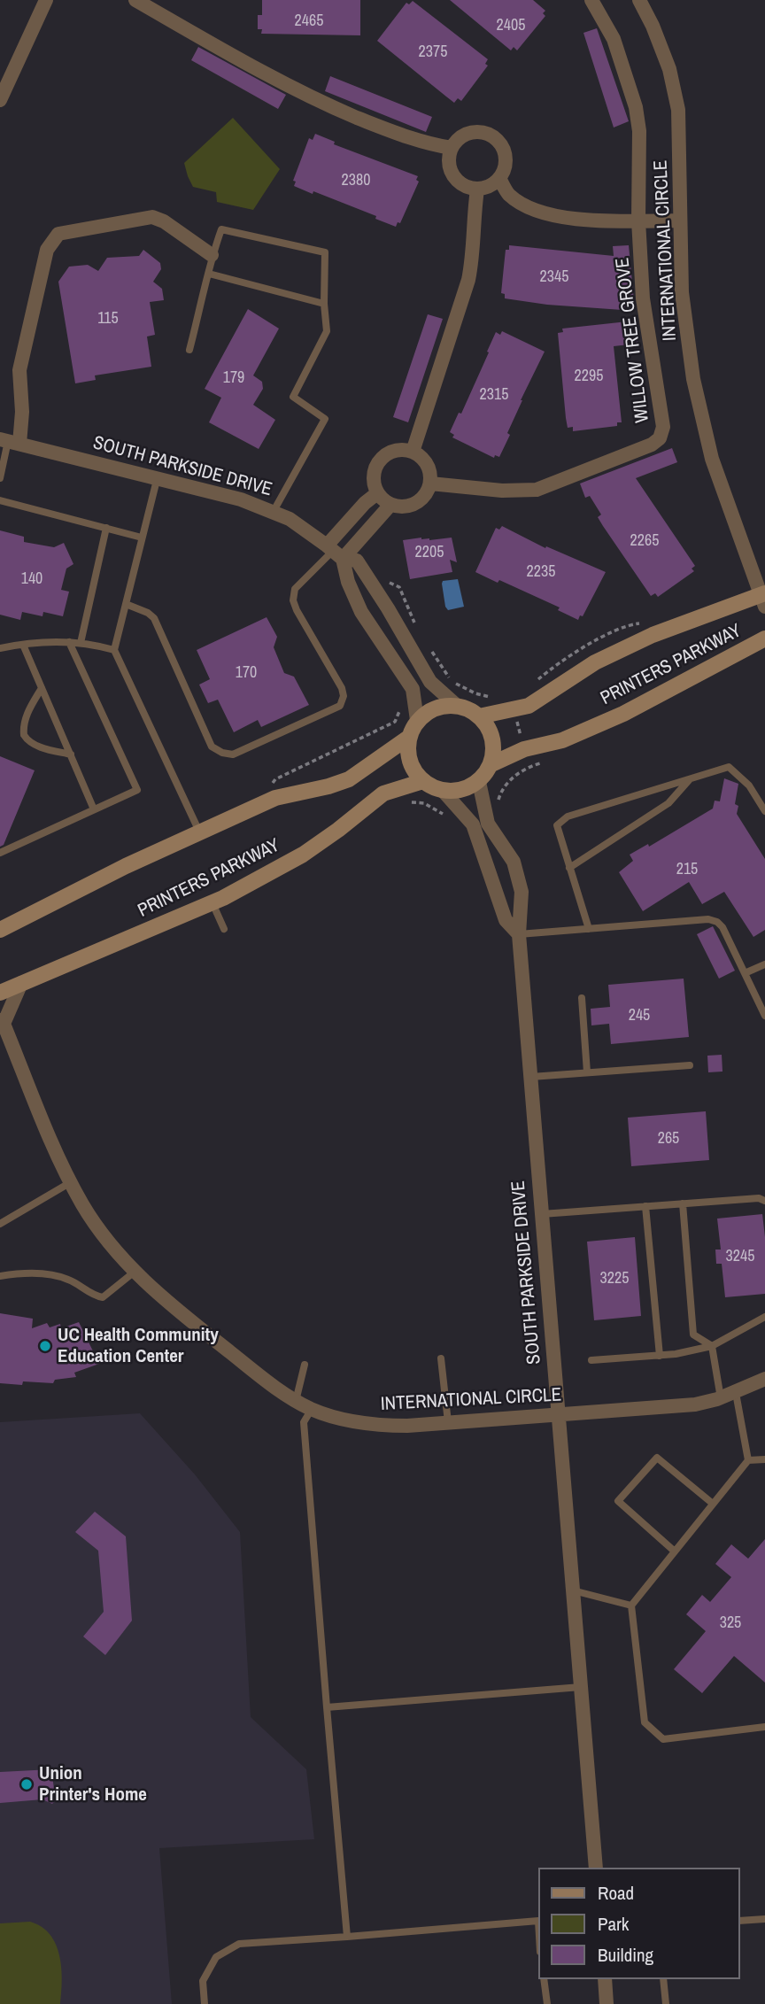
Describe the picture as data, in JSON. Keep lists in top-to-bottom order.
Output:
{
  "streets": {
    "main road": ["SOUTH PARKSIDE DRIVE", "PRINTERS PARKWAY"],
    "street": ["INTERNATIONAL CIRCLE", "WILLOW TREE GROVE"]
  },
  "crossings": [
    ["INTERNATIONAL CIRCLE", "SOUTH PARKSIDE DRIVE"],
    ["INTERNATIONAL CIRCLE", "PRINTERS PARKWAY"],
    ["SOUTH PARKSIDE DRIVE", "PRINTERS PARKWAY"]
  ],
  "places": ["UC Health Community Education Center", "Union Printer's Home"],
  "house_numbers": [
    "2465",
    "2405",
    "2375",
    "2380",
    "2345",
    "115",
    "2295",
    "179",
    "2315",
    "2265",
    "2205",
    "2235",
    "140",
    "170",
    "215",
    "245",
    "265",
    "3245",
    "3225",
    "325"
  ],
  "legend": ["Road", "Park", "Building"]
}
